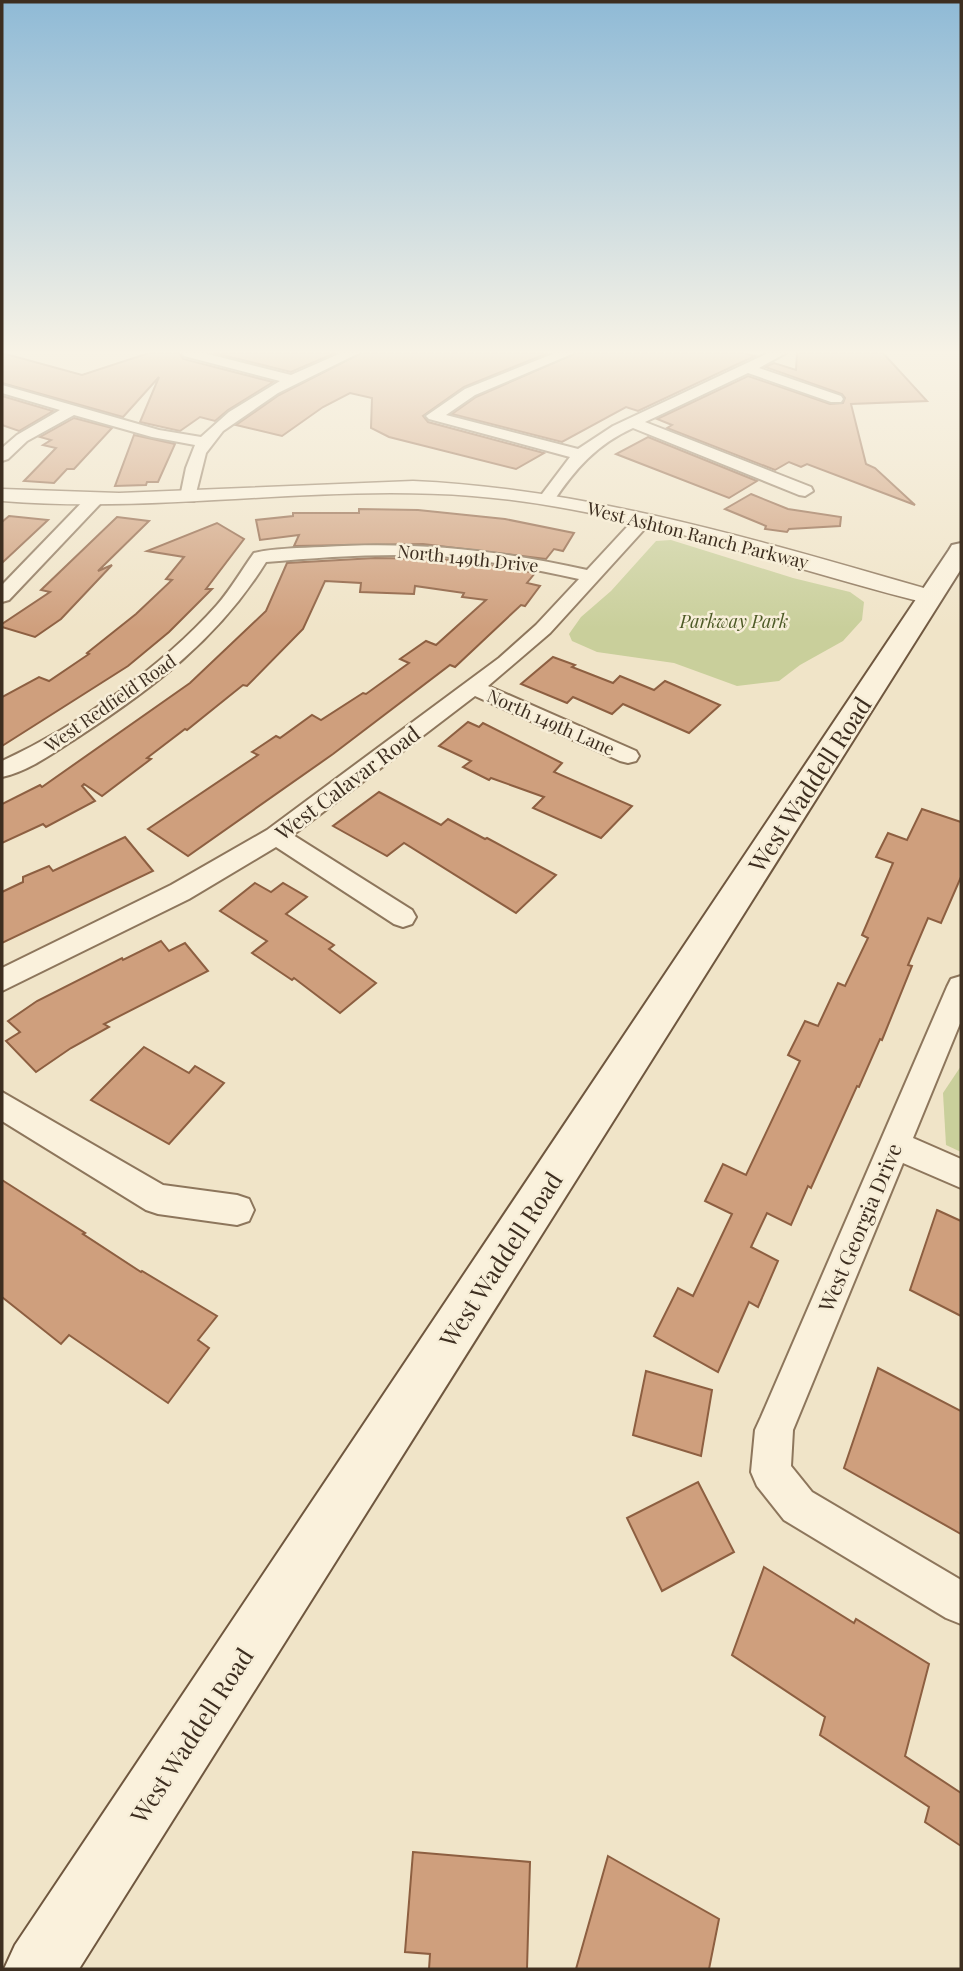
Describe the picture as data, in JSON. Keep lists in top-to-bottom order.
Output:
{
  "streets": {
    "main road": ["West Waddell Road"],
    "street": [
      "West Ashton Ranch Parkway",
      "North 149th Drive",
      "West Redfield Road",
      "North 149th Lane",
      "West Calavar Road",
      "West Georgia Drive"
    ]
  },
  "crossings": [
    ["West Ashton Ranch Parkway", "West Calavar Road"],
    ["West Ashton Ranch Parkway", "West Waddell Road"],
    ["North 149th Drive", "West Redfield Road"],
    ["North 149th Drive", "West Calavar Road"],
    ["North 149th Lane", "West Calavar Road"]
  ],
  "parks": ["Parkway Park"]
}
